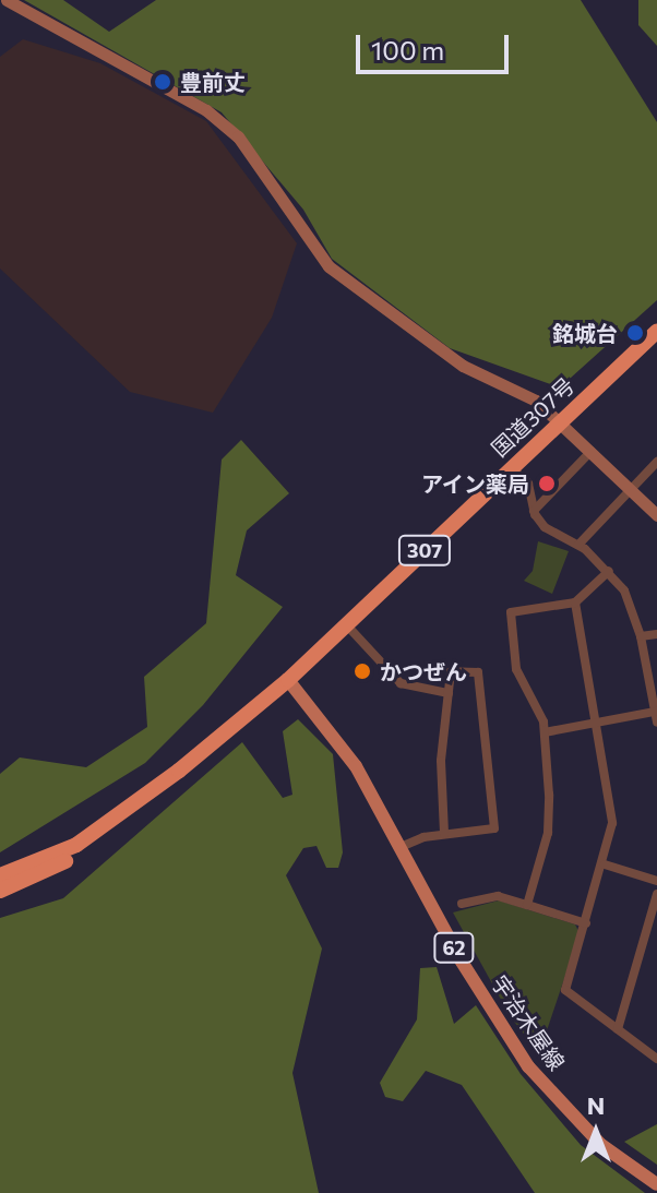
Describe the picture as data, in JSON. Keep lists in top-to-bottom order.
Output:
{
  "streets": {
    "highway": ["国道307号", "307"],
    "main road": ["62", "宇治木屋線"]
  },
  "crossings": [
    ["国道307号", "宇治木屋線"]
  ],
  "places": [
    "豊前丈",
    "銘城台",
    "アイン薬局",
    "かつぜん"
  ],
  "scale_bar": "100 m",
  "north": "top"
}
